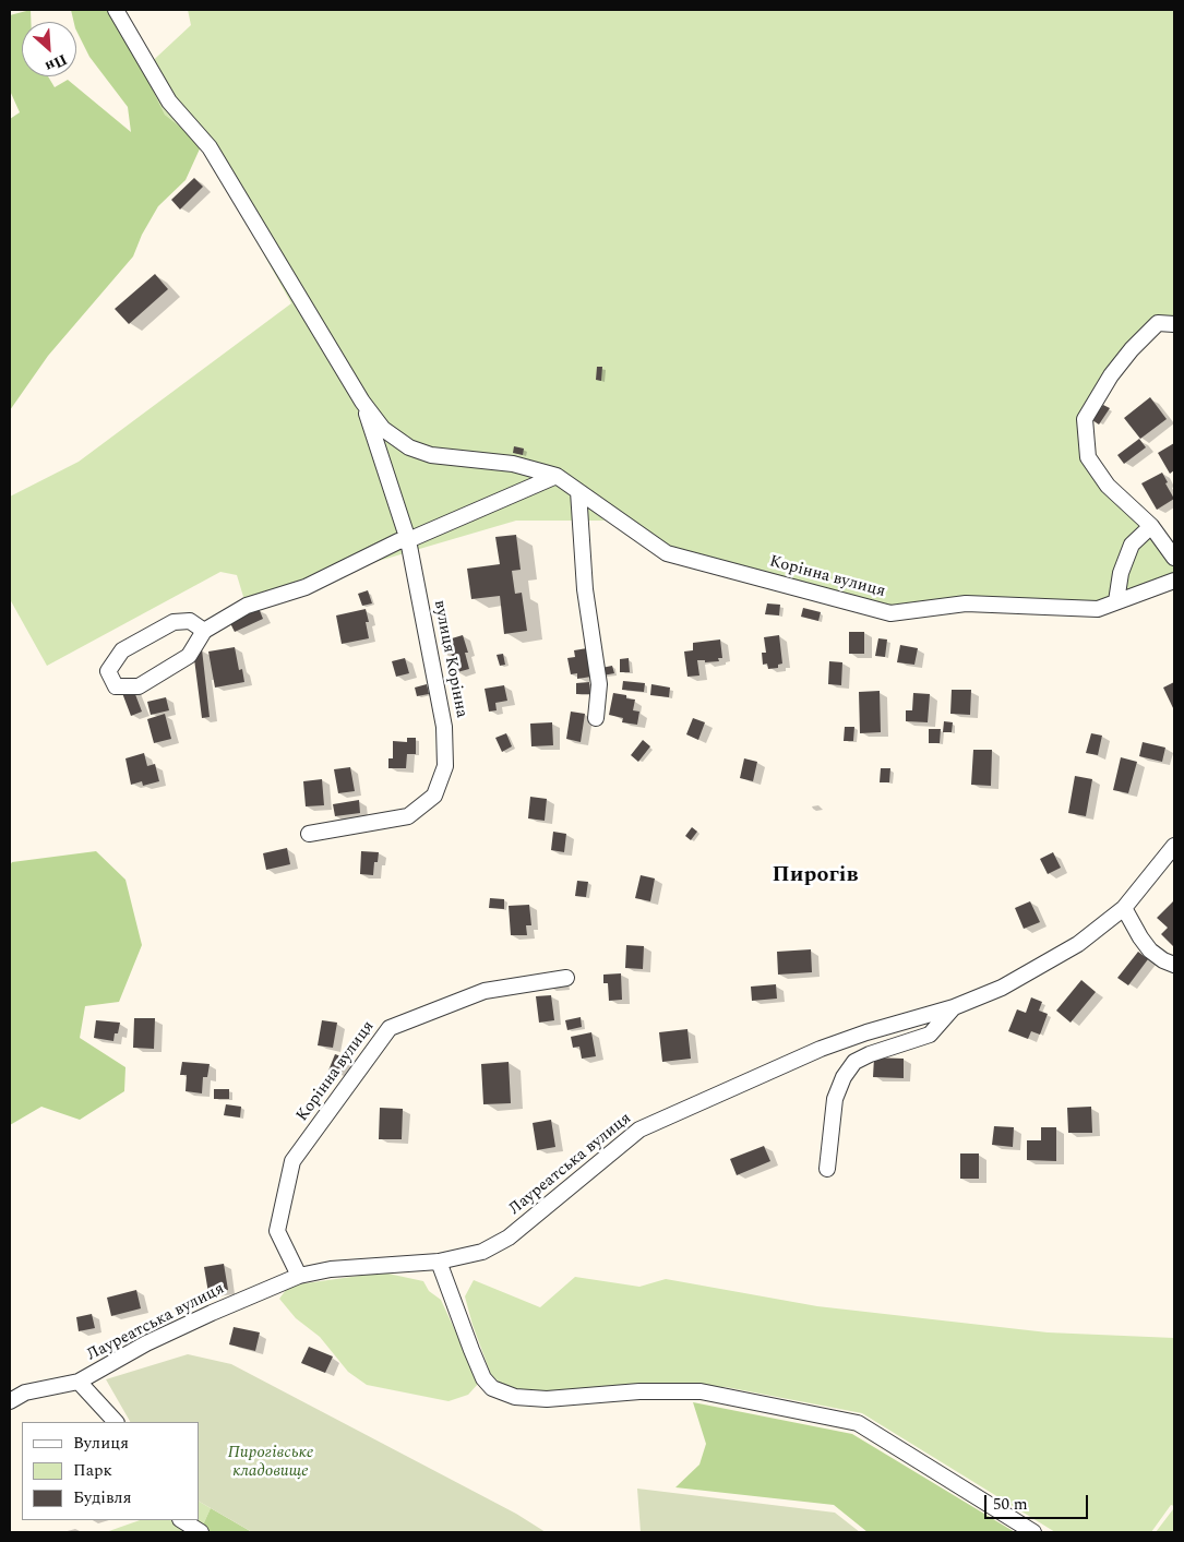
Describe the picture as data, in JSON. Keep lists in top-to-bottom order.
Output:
{
  "streets": {
    "street": ["Корінна вулиця", "вулиця Корінна", "Лауреатська вулиця"]
  },
  "crossings": [
    ["Корінна вулиця", "вулиця Корінна"],
    ["Корінна вулиця", "Лауреатська вулиця"]
  ],
  "districts": ["Пирогів"],
  "parks": ["Пирогівське кладовище"],
  "legend": ["Вулиця", "Парк", "Будівля"],
  "scale_bar": "50 m",
  "north": "bottom right"
}
